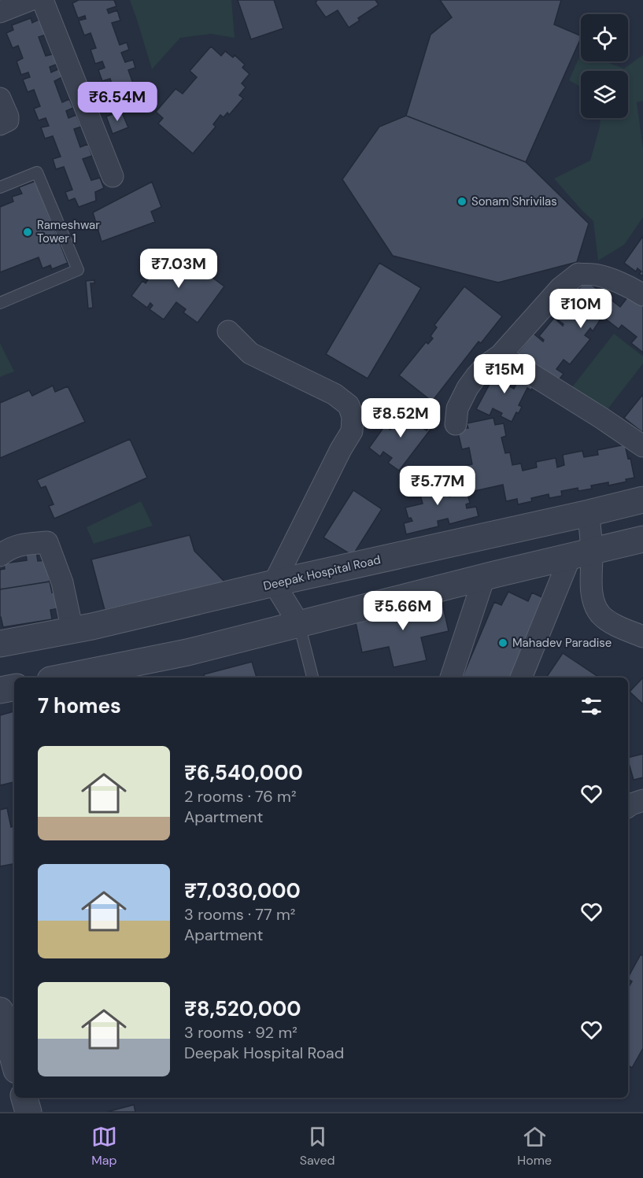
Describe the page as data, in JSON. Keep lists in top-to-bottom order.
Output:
{
  "streets": {
    "street": ["Deepak Hospital Road"]
  },
  "places": ["Sonam Shrivilas", "Rameshwar Tower 1", "Mahadev Paradise"],
  "page": {
    "price": [
      "₹6.54M",
      "₹7.03M",
      "₹10M",
      "₹15M",
      "₹8.52M",
      "₹5.77M",
      "₹5.66M"
    ],
    "heading": "7 homes",
    "list": [
      {
        "name": "₹6,540,000",
        "note": "2 rooms · 76 m² · Apartment"
      },
      {
        "name": "₹7,030,000",
        "note": "3 rooms · 77 m² · Apartment"
      },
      {
        "name": "₹8,520,000",
        "note": "3 rooms · 92 m² · Deepak Hospital Road"
      }
    ],
    "tabs": ["Map", "Saved", "Home"]
  }
}
